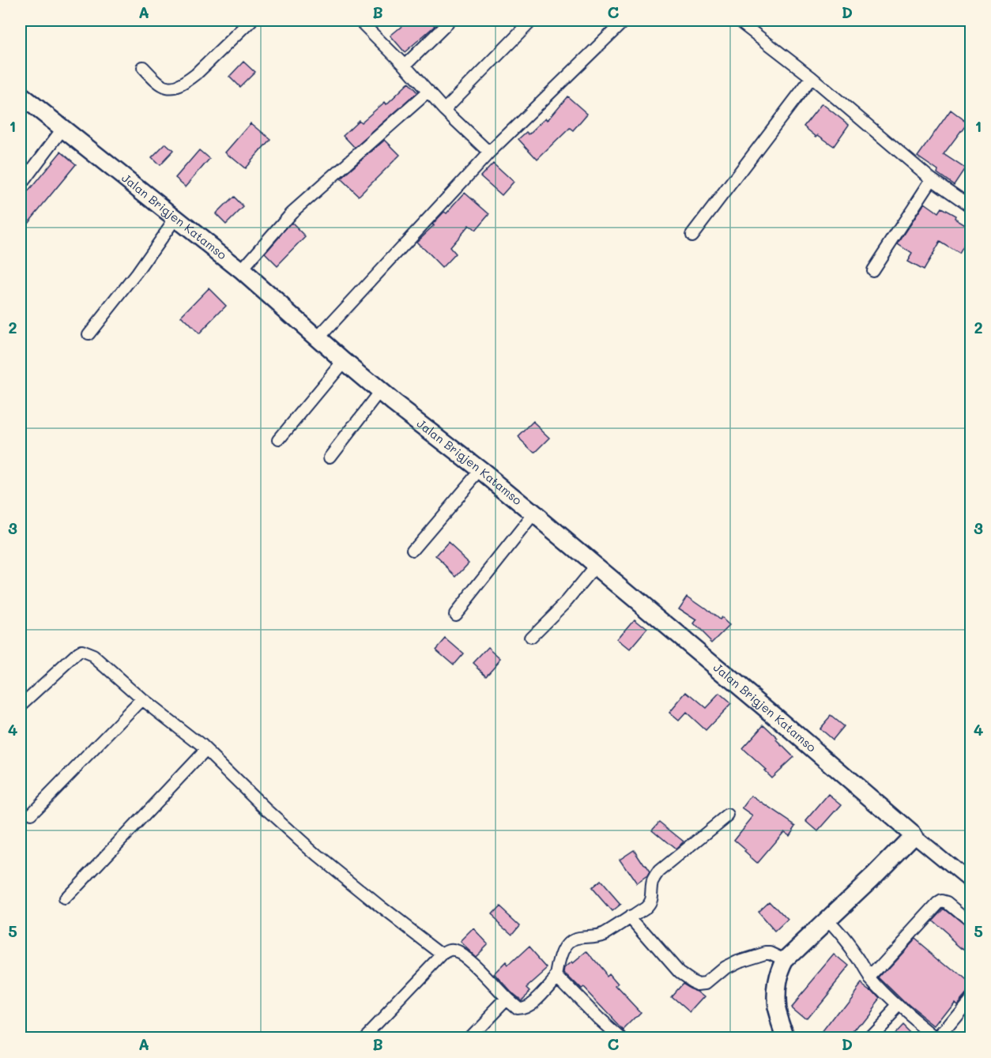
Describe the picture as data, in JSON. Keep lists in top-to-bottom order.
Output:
{
  "streets": {
    "main road": ["Jalan Brigjen Katamso"]
  },
  "grid": {
    "columns": [
      "A",
      "B",
      "C",
      "D"
    ],
    "rows": [
      "1",
      "2",
      "3",
      "4",
      "5"
    ]
  }
}
